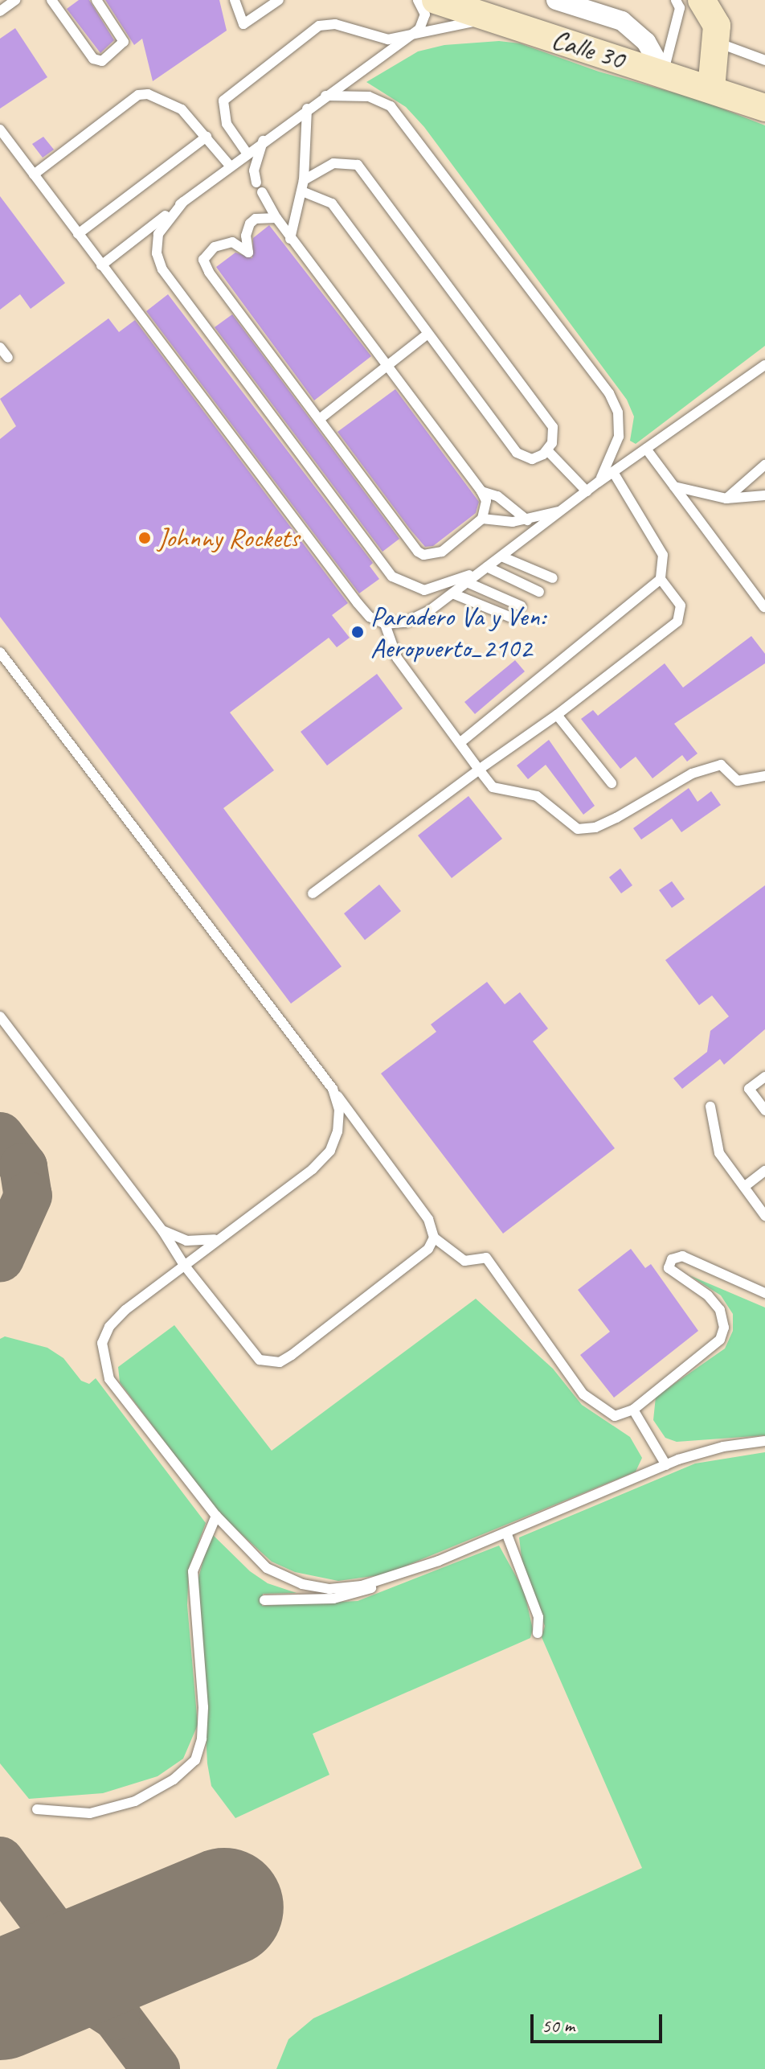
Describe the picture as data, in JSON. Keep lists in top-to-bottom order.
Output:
{
  "streets": {
    "street": ["Calle 30"]
  },
  "places": ["Johnny Rockets", "Paradero Va y Ven: Aeropuerto_2102"],
  "scale_bar": "50 m"
}
